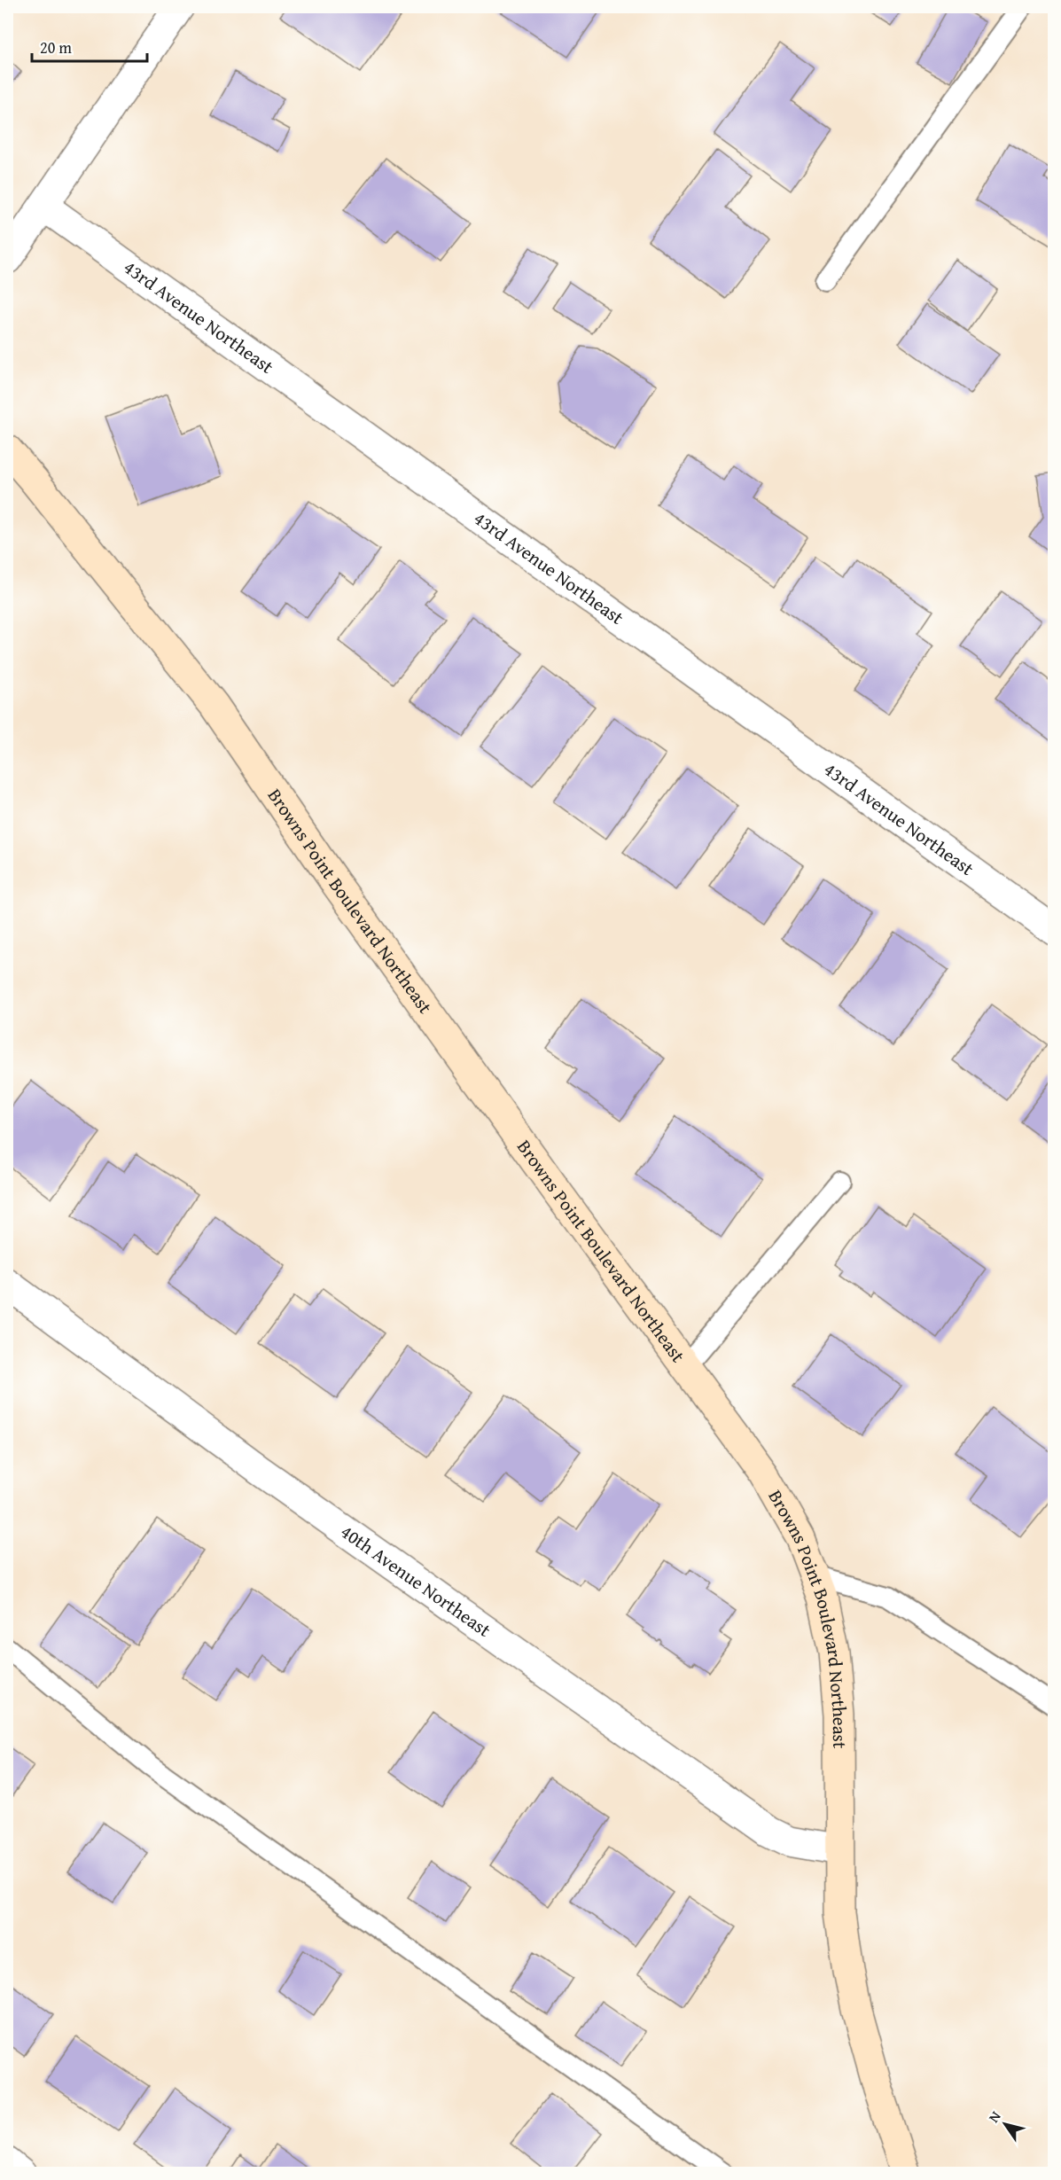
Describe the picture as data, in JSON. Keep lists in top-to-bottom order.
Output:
{
  "streets": {
    "street": ["43rd Avenue Northeast", "Browns Point Boulevard Northeast", "40th Avenue Northeast"]
  },
  "crossings": [
    ["Browns Point Boulevard Northeast", "40th Avenue Northeast"]
  ],
  "scale_bar": "20 m",
  "north": "top left"
}
